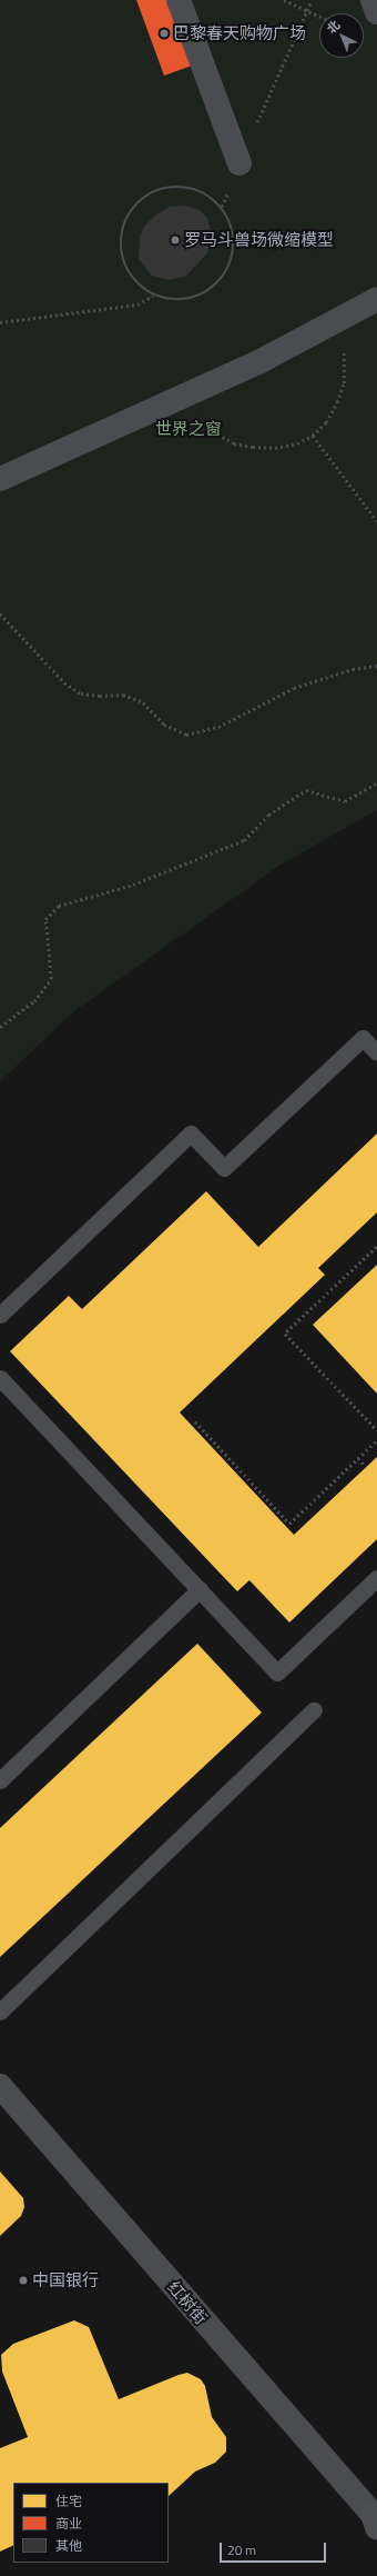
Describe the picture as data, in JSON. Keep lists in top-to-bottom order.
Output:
{
  "streets": {
    "street": ["红树街"]
  },
  "parks": ["世界之窗"],
  "places": ["巴黎春天购物广场", "罗马斗兽场微缩模型", "中国银行"],
  "legend": ["住宅", "商业", "其他"],
  "scale_bar": "20 m",
  "north": "top left"
}
